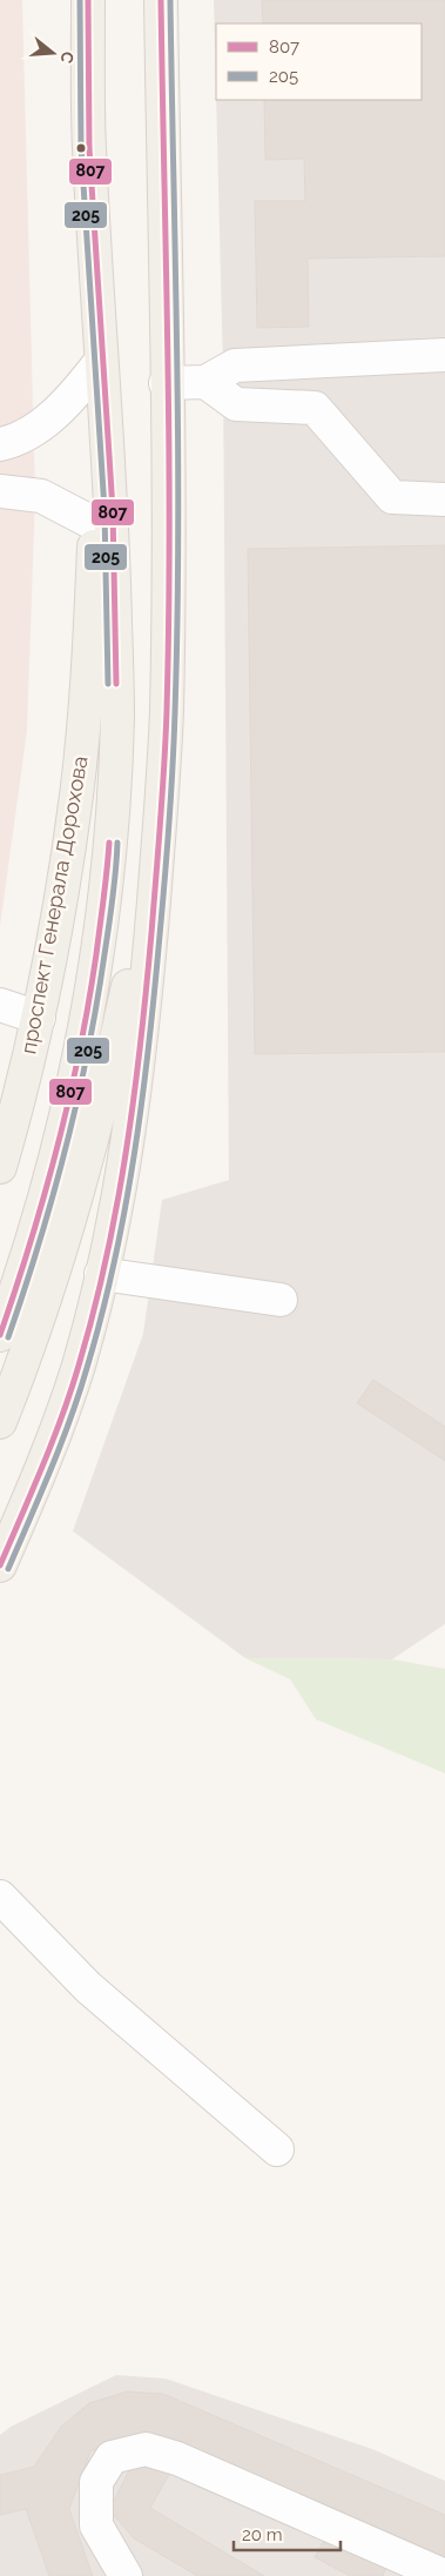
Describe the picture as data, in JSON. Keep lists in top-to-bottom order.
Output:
{
  "streets": {
    "main road": ["проспект Генерала Дорохова"]
  },
  "lines": ["transit line 807", "transit line 205"],
  "legend": ["807", "205"],
  "scale_bar": "20 m",
  "north": "right"
}
